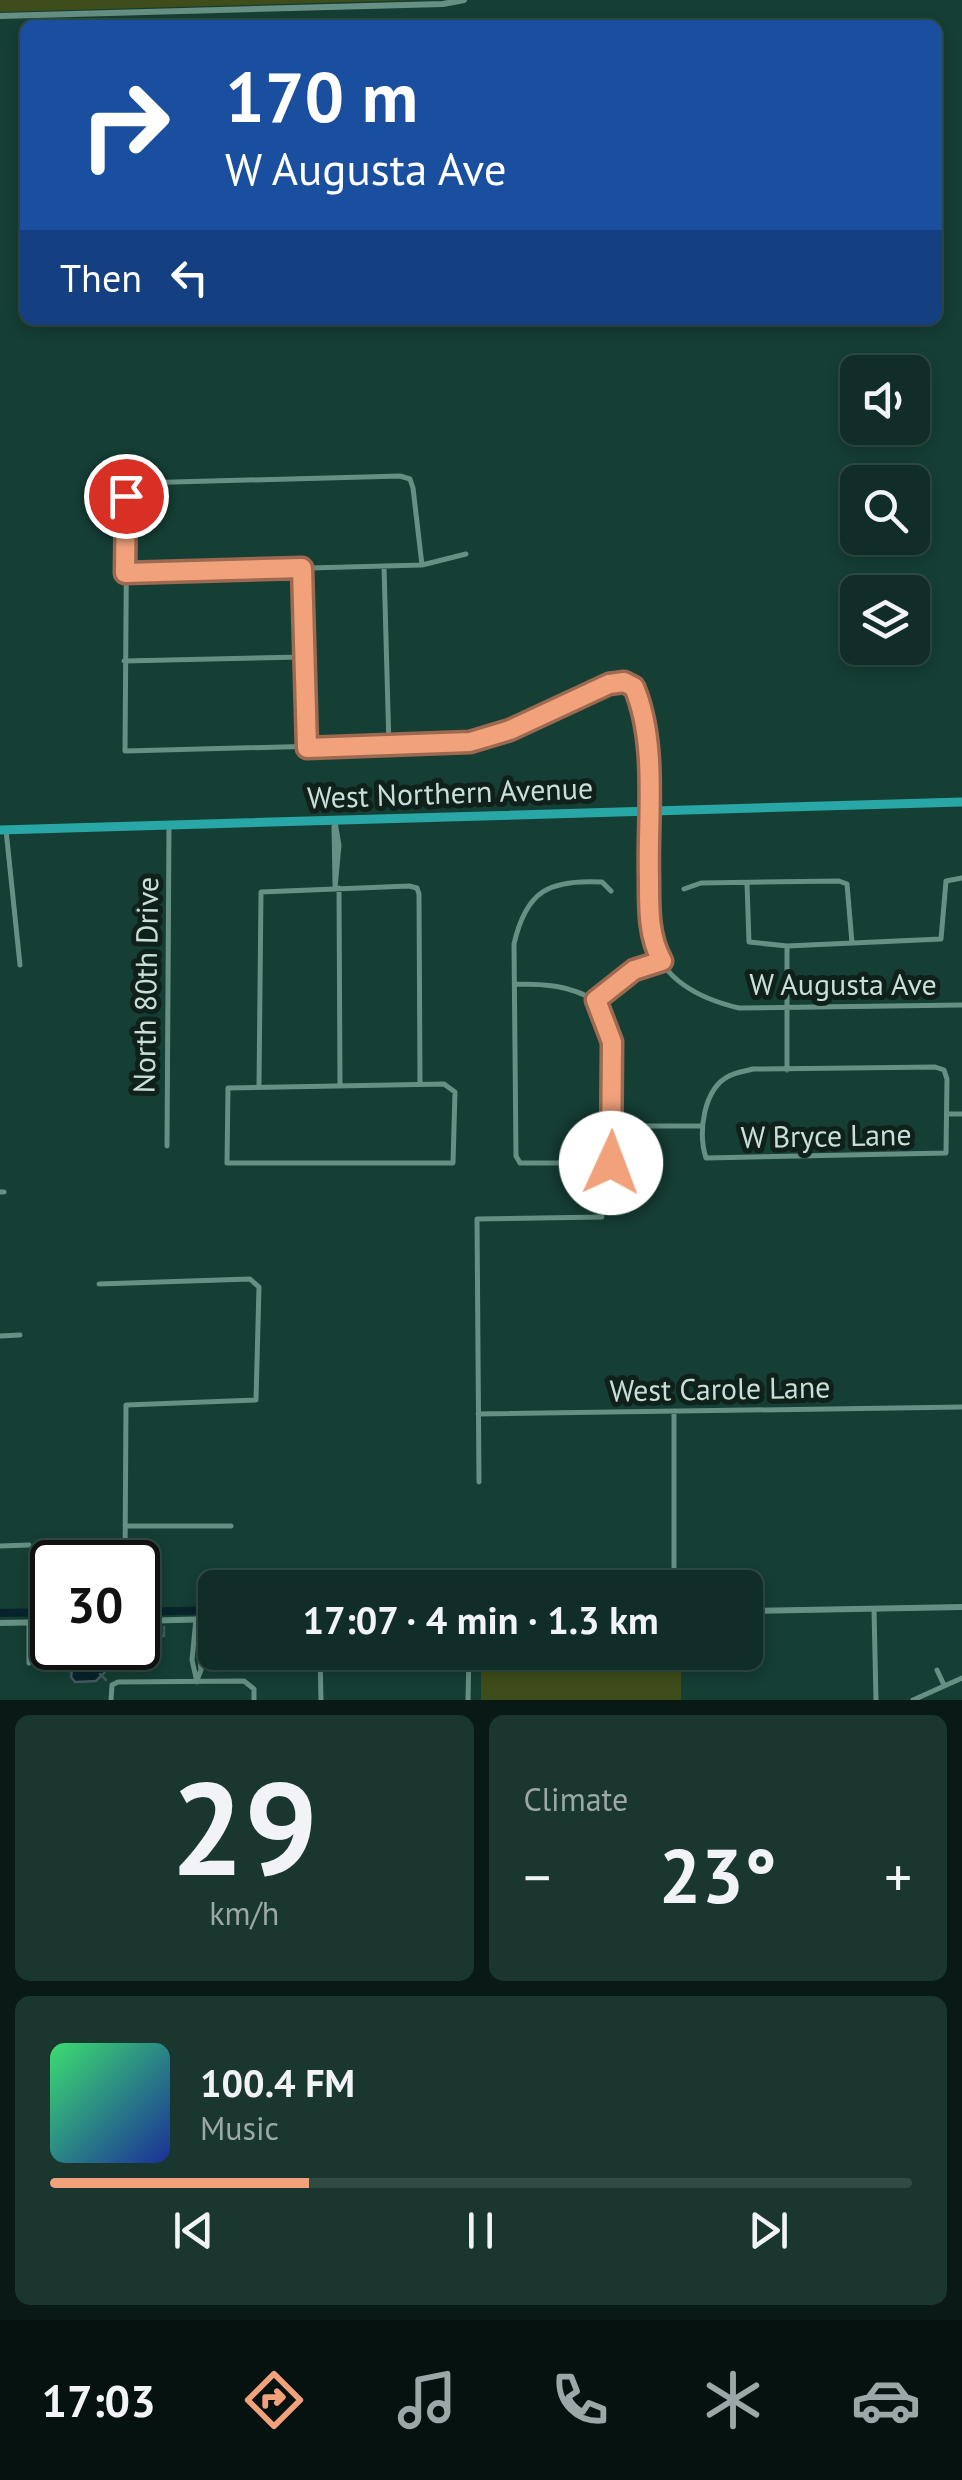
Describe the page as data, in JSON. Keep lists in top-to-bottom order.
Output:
{
  "streets": {
    "main road": ["West Northern Avenue"],
    "street": [
      "W Augusta Ave",
      "North 80th Drive",
      "W Bryce Lane",
      "West Carole Lane"
    ]
  },
  "crossings": [
    ["West Northern Avenue", "North 80th Drive"]
  ],
  "page": {
    "turn": ["170 m", "W Augusta Ave"],
    "then": "Then",
    "limit": "30",
    "trip": "17:07 · 4 min · 1.3 km",
    "tile": [
      ["29", "km/h"],
      "Climate"
    ],
    "heat": ["−", "23°", "+"],
    "song": ["100.4 FM", "Music"],
    "tabs": "17:03"
  }
}
